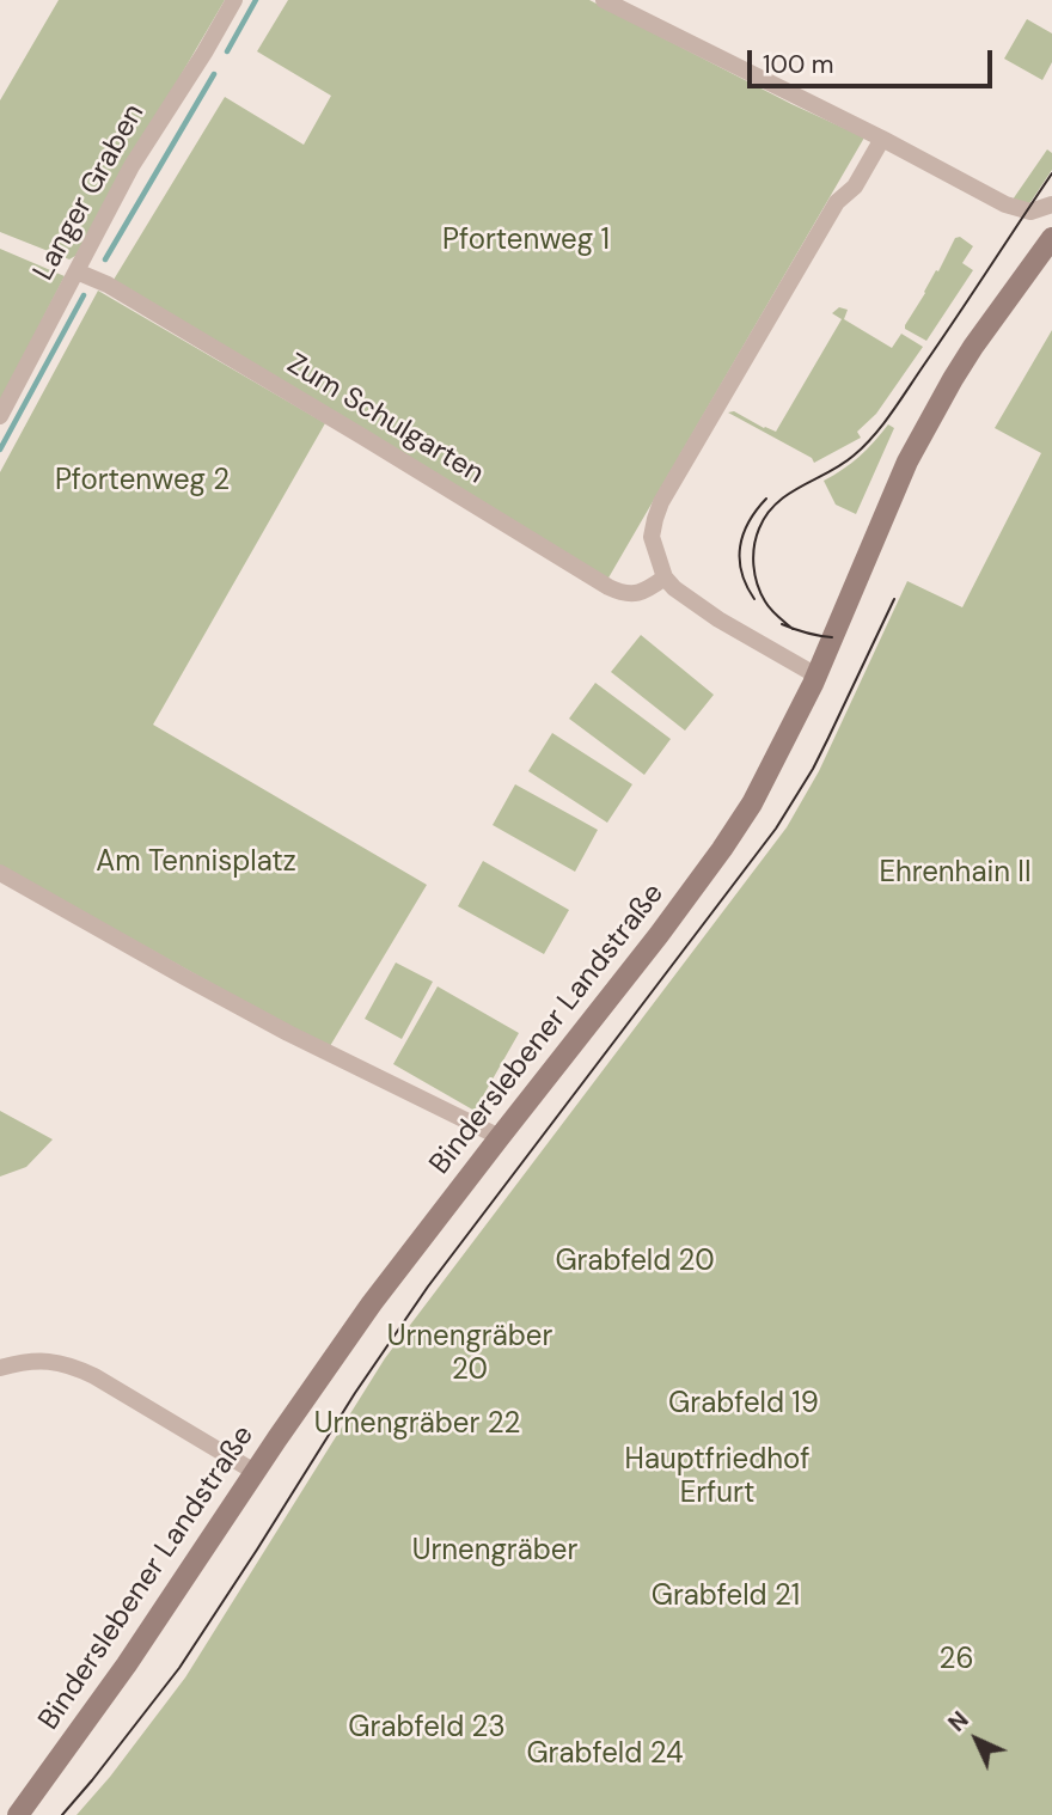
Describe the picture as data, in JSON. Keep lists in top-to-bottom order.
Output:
{
  "streets": {
    "main road": ["Binderslebener Landstraße"],
    "street": ["Langer Graben", "Zum Schulgarten"]
  },
  "crossings": [
    ["Langer Graben", "Zum Schulgarten"]
  ],
  "parks": [
    "Pfortenweg 1",
    "Pfortenweg 2",
    "Am Tennisplatz",
    "Ehrenhain II",
    "Grabfeld 20",
    "Urnengräber 20",
    "Grabfeld 19",
    "Urnengräber 22",
    "Hauptfriedhof Erfurt",
    "Urnengräber",
    "Grabfeld 21",
    "26",
    "Grabfeld 23",
    "Grabfeld 24"
  ],
  "scale_bar": "100 m",
  "north": "top left"
}
